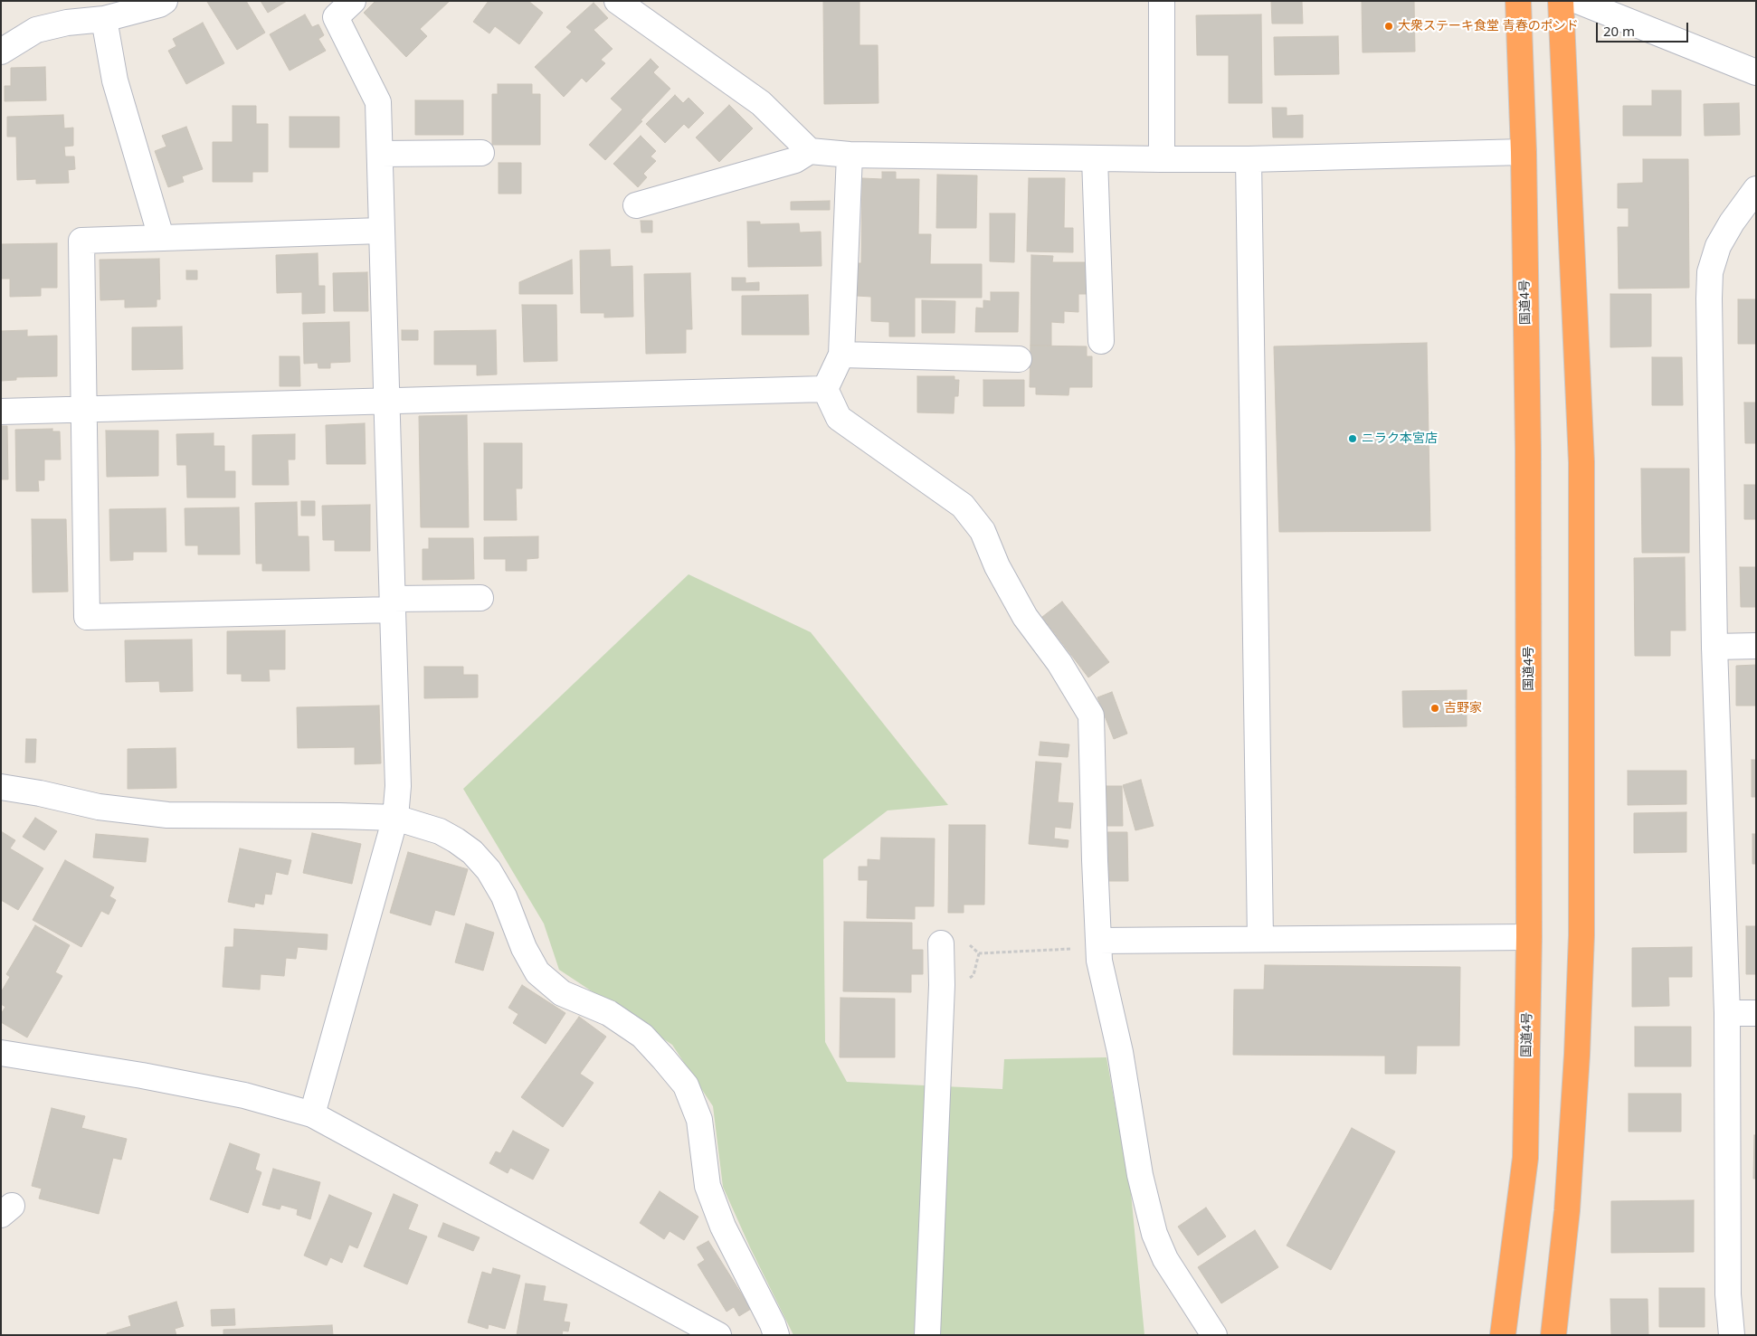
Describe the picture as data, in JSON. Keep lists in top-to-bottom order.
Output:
{
  "streets": {
    "highway": ["国道4号"]
  },
  "places": ["大衆ステーキ食堂 青春のポンド", "ニラク本宮店", "吉野家"],
  "scale_bar": "20 m"
}
